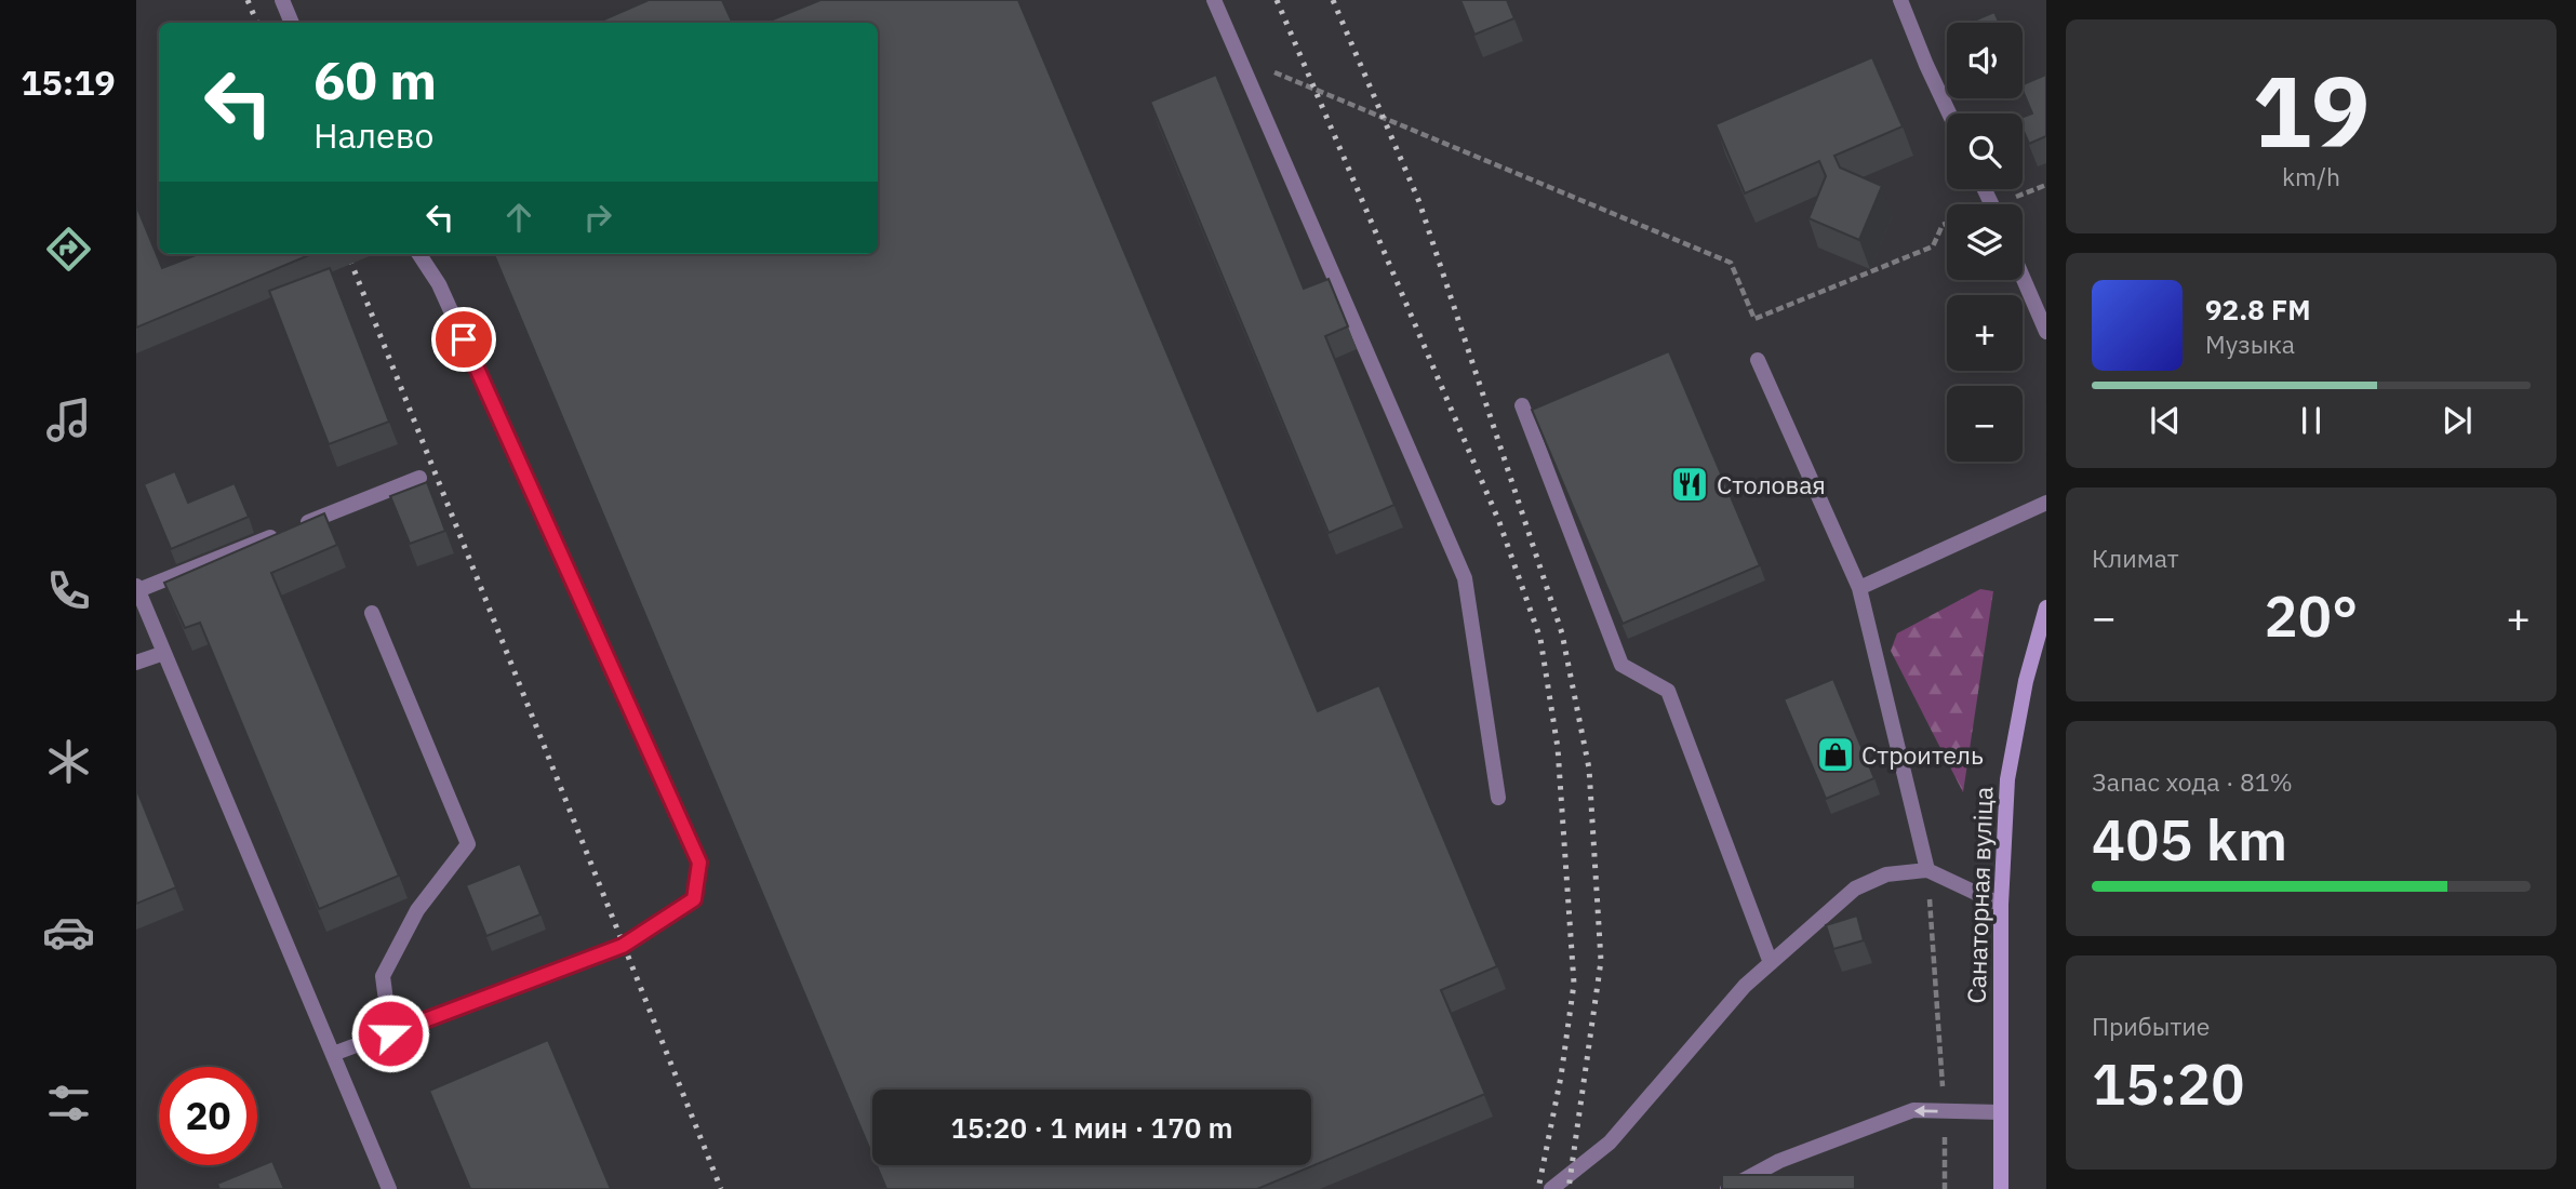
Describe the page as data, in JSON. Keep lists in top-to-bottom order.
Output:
{
  "streets": {
    "street": ["Санаторная вуліца"]
  },
  "places": {
    "restaurant": ["Столовая"],
    "shop": ["Строитель"]
  },
  "page": {
    "tabs": "15:19",
    "tile": [
      ["19", "km/h"],
      "Климат",
      ["Запас хода · 81%", "405 km"],
      ["Прибытие", "15:20"]
    ],
    "map_buttons": ["+", "−"],
    "turn": ["60 m", "Налево"],
    "song": ["92.8 FM", "Музыка"],
    "heat": ["−", "20°", "+"],
    "limit": "20",
    "trip": "15:20 · 1 мин · 170 m"
  }
}
